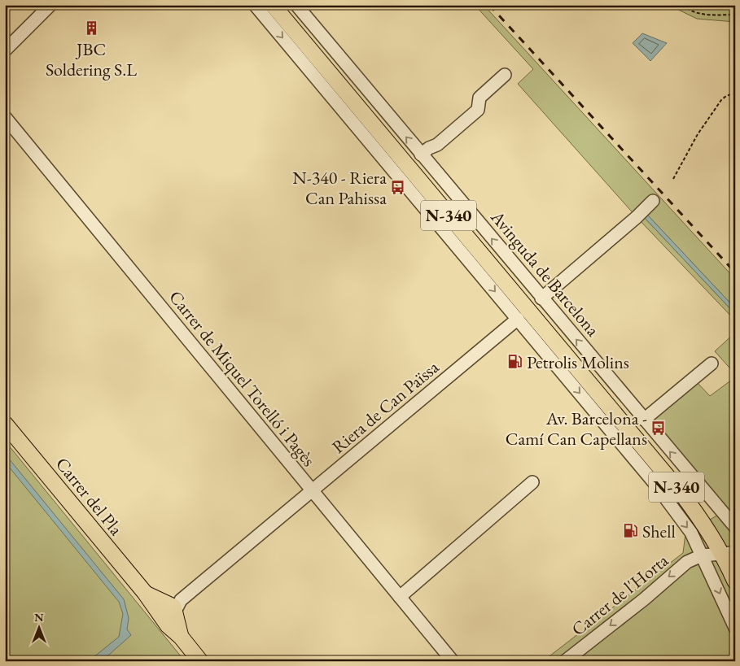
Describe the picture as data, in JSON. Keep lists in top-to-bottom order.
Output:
{
  "streets": {
    "main road": ["N-340", "Avinguda de Barcelona", "Carrer del Pla"],
    "street": ["Carrer de Miquel Torelló i Pagès", "Riera de Can Païssa", "Carrer de l'Horta"]
  },
  "crossings": [
    ["Avinguda de Barcelona", "Riera de Can Païssa"],
    ["Avinguda de Barcelona", "Carrer de l'Horta"],
    ["Carrer de Miquel Torelló i Pagès", "Riera de Can Païssa"],
    ["Riera de Can Païssa", "Carrer del Pla"]
  ],
  "one_way": ["Carrer de l'Horta"],
  "places": {
    "building": ["JBC Soldering S.L"],
    "bus stop": ["N-340 - Riera Can Pahissa", "Av. Barcelona - Camí Can Capellans"],
    "fuel station": ["Petrolis Molins", "Shell"]
  },
  "north": "top"
}
